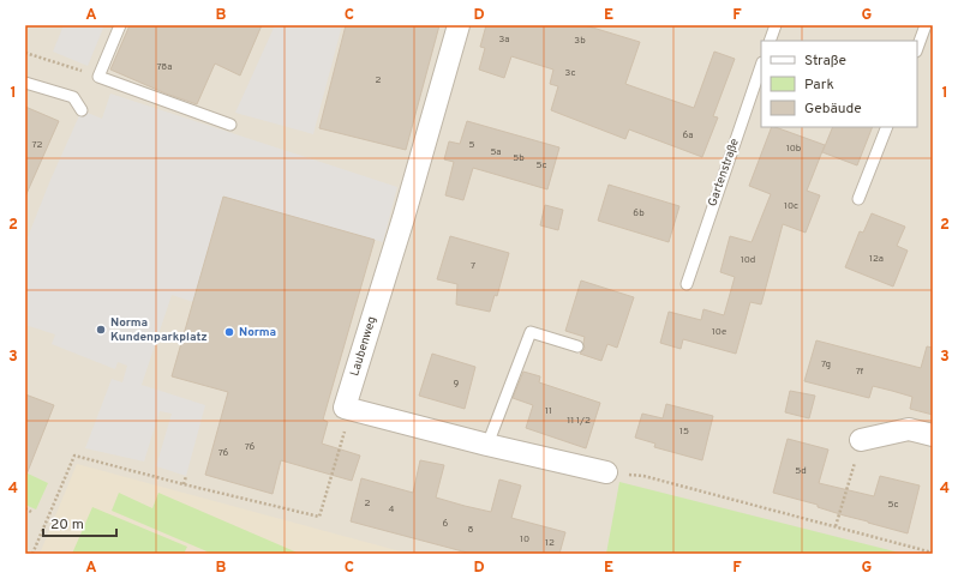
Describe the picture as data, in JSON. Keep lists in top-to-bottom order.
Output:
{
  "streets": {
    "street": ["Laubenweg"],
    "lane": ["Gartenstraße"]
  },
  "places": ["Norma Kundenparkplatz", "Norma"],
  "house_numbers": [
    "3a",
    "3b",
    "78a",
    "3c",
    "2",
    "6a",
    "72",
    "5",
    "10b",
    "5a",
    "5b",
    "5c",
    "10c",
    "6b",
    "12a",
    "10d",
    "7",
    "10e",
    "7g",
    "7f",
    "9",
    "11",
    "11 1/2",
    "15",
    "76",
    "76",
    "5d",
    "2",
    "5c",
    "4",
    "6",
    "8",
    "10",
    "12"
  ],
  "legend": ["Straße", "Park", "Gebäude"],
  "scale_bar": "20 m",
  "grid": {
    "columns": [
      "A",
      "B",
      "C",
      "D",
      "E",
      "F",
      "G"
    ],
    "rows": [
      "1",
      "2",
      "3",
      "4"
    ]
  }
}
